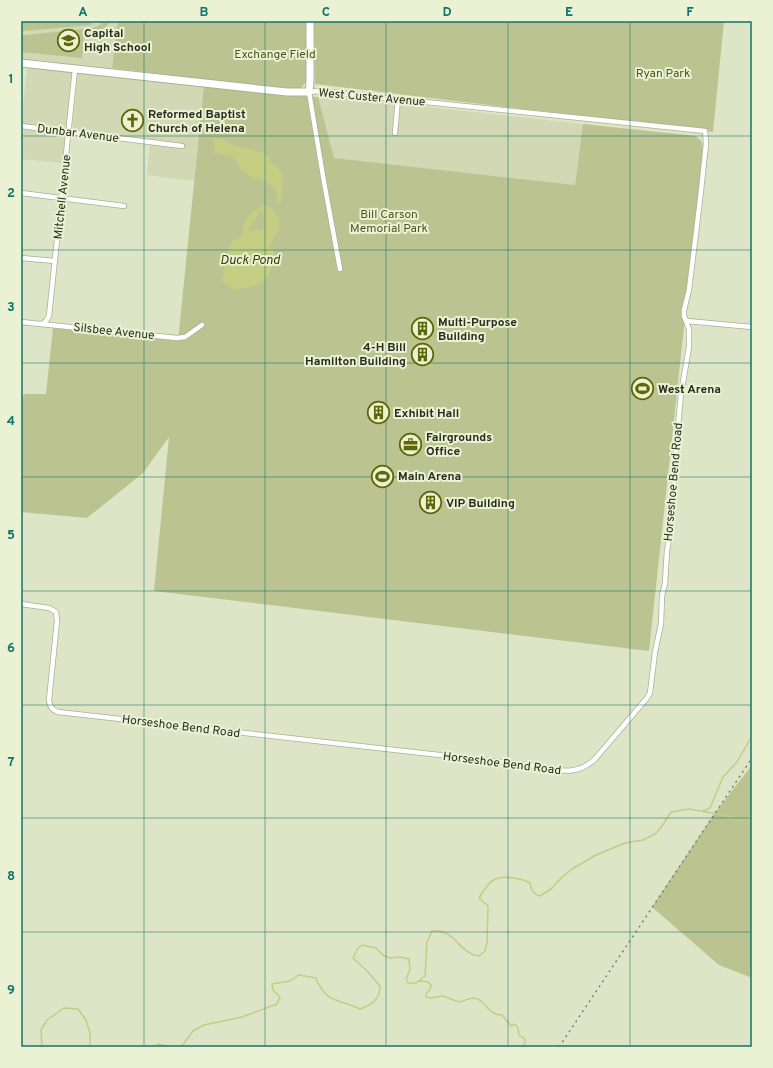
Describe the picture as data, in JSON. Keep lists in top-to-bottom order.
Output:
{
  "streets": {
    "main road": ["West Custer Avenue"],
    "street": [
      "Dunbar Avenue",
      "Mitchell Avenue",
      "Silsbee Avenue",
      "Horseshoe Bend Road"
    ]
  },
  "crossings": [
    ["West Custer Avenue", "Mitchell Avenue"],
    ["West Custer Avenue", "Horseshoe Bend Road"],
    ["Dunbar Avenue", "Mitchell Avenue"],
    ["Mitchell Avenue", "Silsbee Avenue"]
  ],
  "water": ["Duck Pond"],
  "parks": ["Exchange Field", "Ryan Park", "Bill Carson Memorial Park"],
  "places": {
    "school or university": ["Capital High School"],
    "church": ["Reformed Baptist Church of Helena"],
    "building": [
      "Multi-Purpose Building",
      "4-H Bill Hamilton Building",
      "Exhibit Hall",
      "VIP Building"
    ],
    "sports": ["West Arena", "Main Arena"],
    "office": ["Fairgrounds Office"]
  },
  "grid": {
    "columns": [
      "A",
      "B",
      "C",
      "D",
      "E",
      "F"
    ],
    "rows": [
      "1",
      "2",
      "3",
      "4",
      "5",
      "6",
      "7",
      "8",
      "9"
    ]
  }
}
